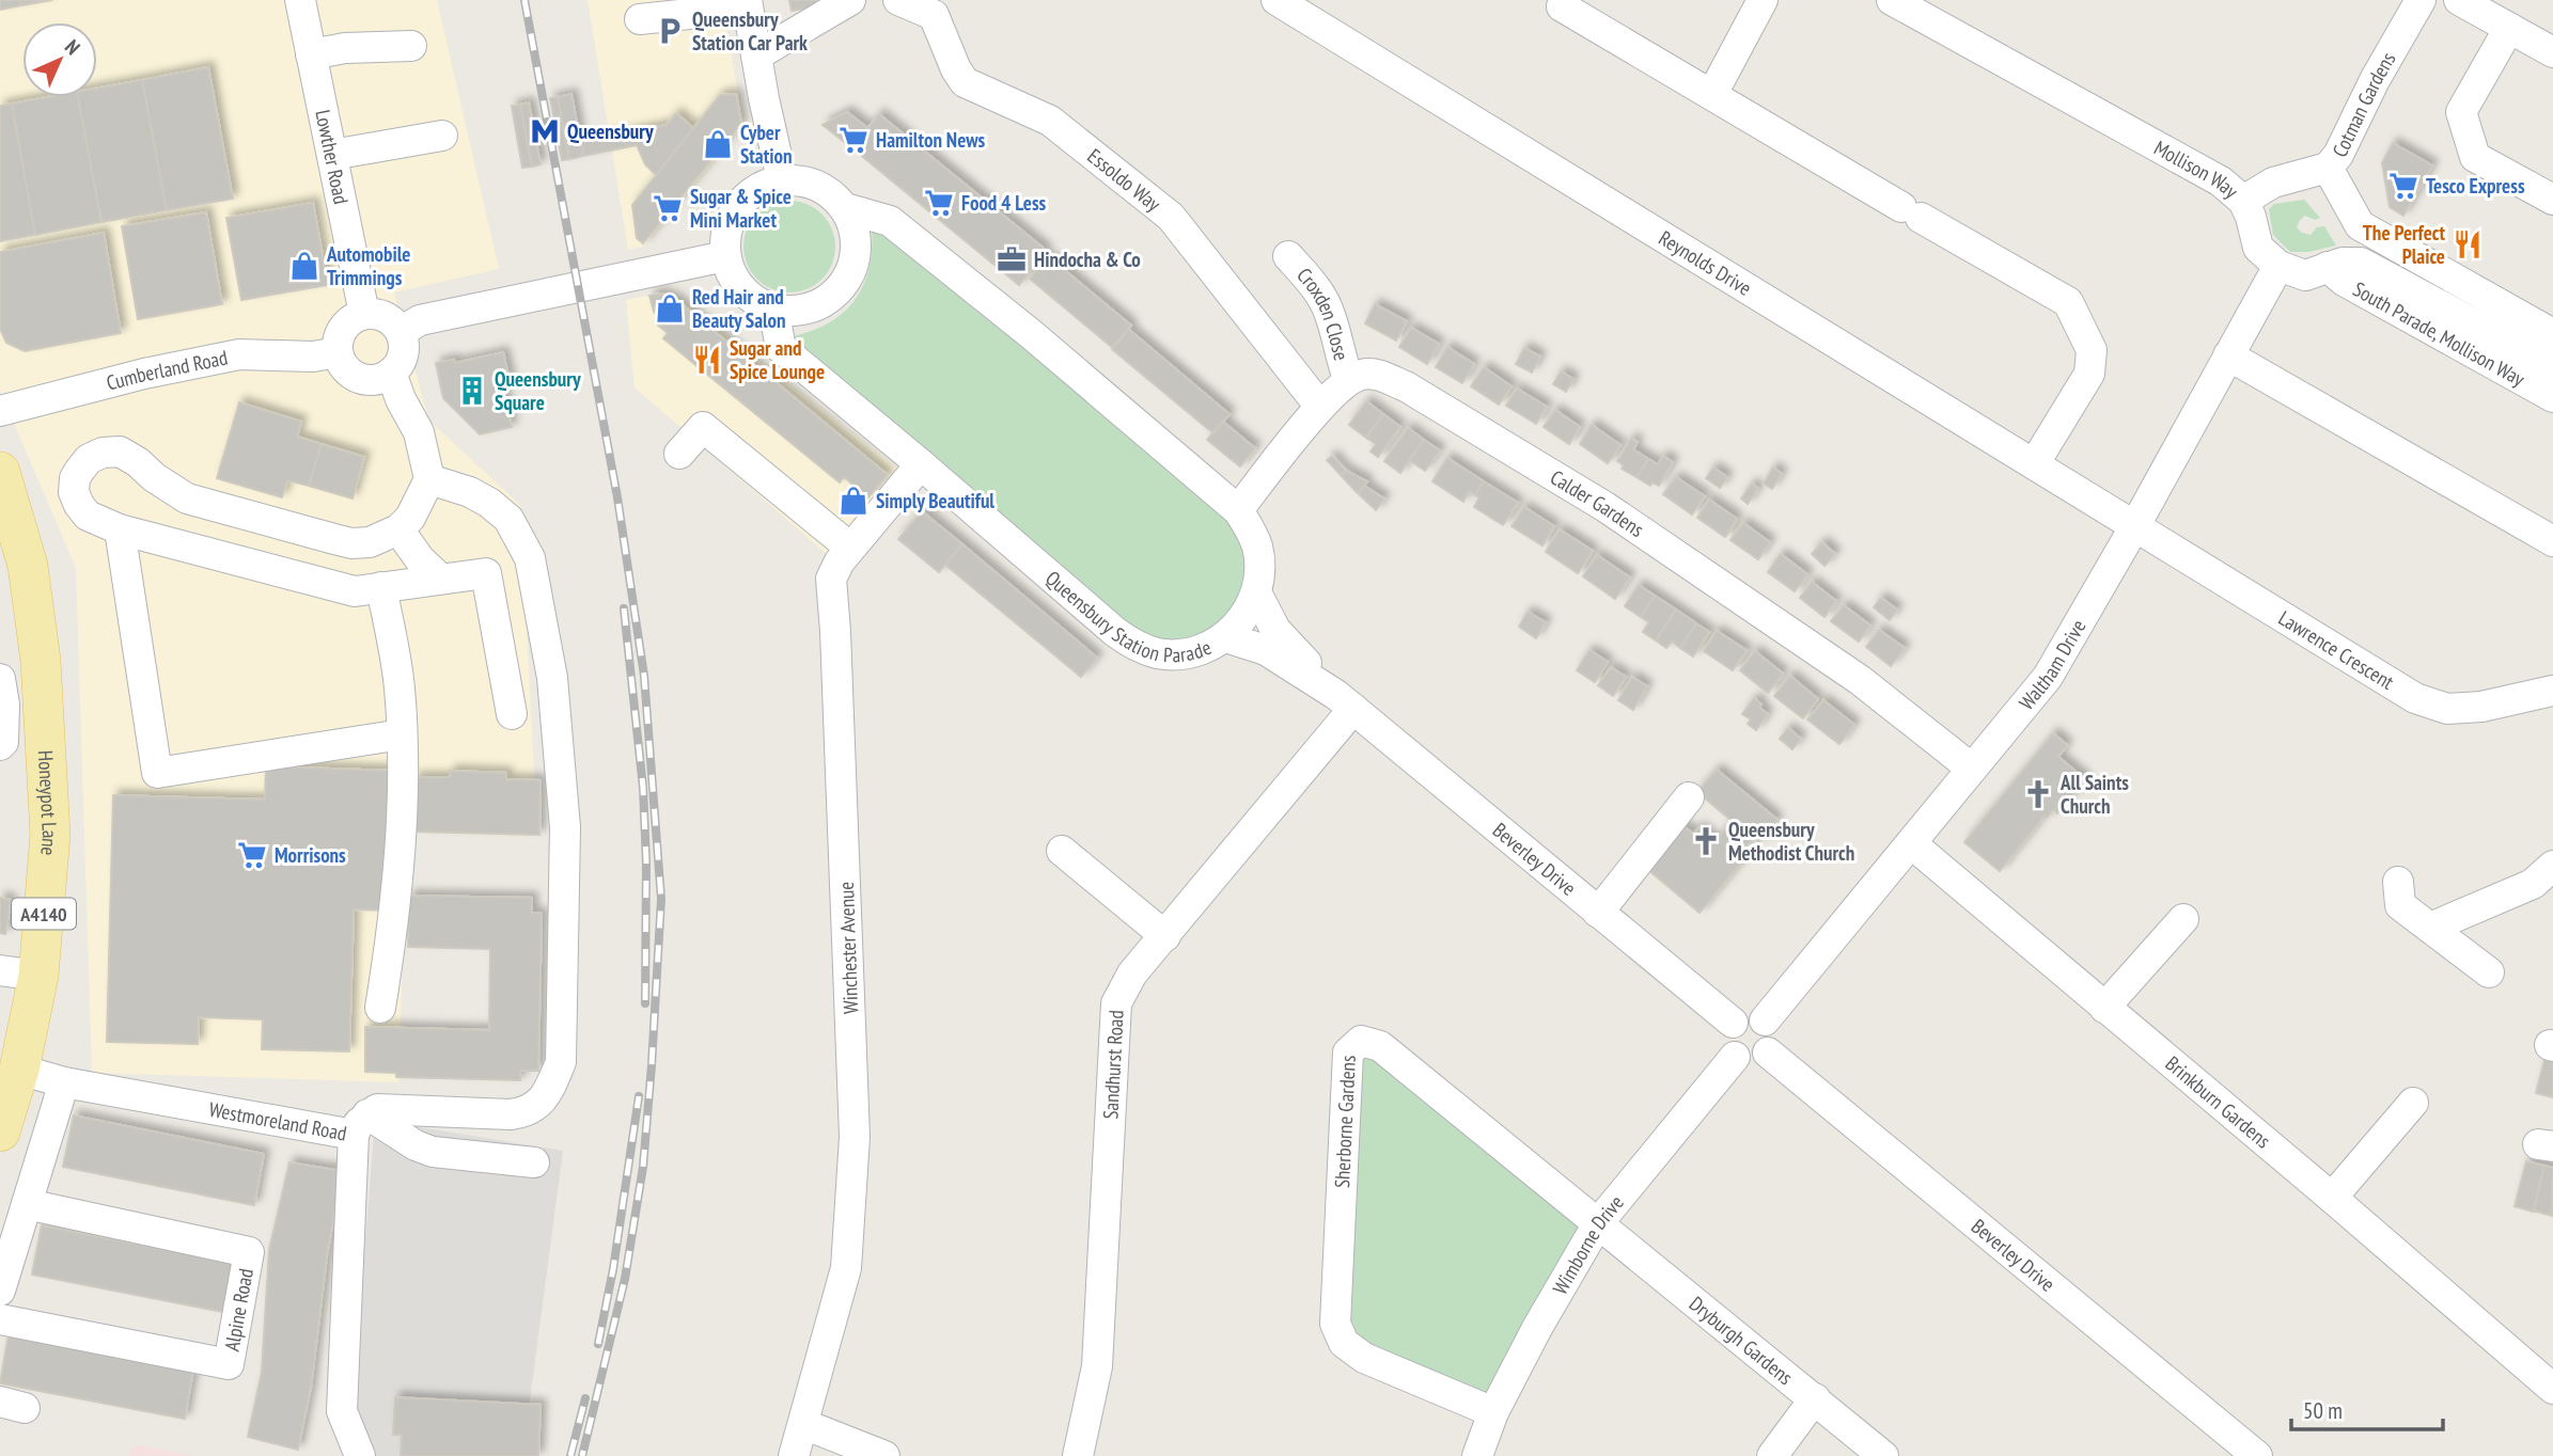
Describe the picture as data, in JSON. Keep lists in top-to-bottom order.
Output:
{
  "streets": {
    "main road": ["Honeypot Lane", "A4140"],
    "street": [
      "Cotman Gardens",
      "Lowther Road",
      "Mollison Way",
      "Essoldo Way",
      "Reynolds Drive",
      "Croxden Close",
      "South Parade, Mollison Way",
      "Cumberland Road",
      "Calder Gardens",
      "Queensbury Station Parade",
      "Lawrence Crescent",
      "Waltham Drive",
      "Beverley Drive",
      "Winchester Avenue",
      "Sandhurst Road",
      "Brinkburn Gardens",
      "Westmoreland Road",
      "Sherborne Gardens",
      "Wimborne Drive",
      "Alpine Road",
      "Dryburgh Gardens"
    ]
  },
  "crossings": [
    ["Cotman Gardens", "Mollison Way"],
    ["Lowther Road", "Cumberland Road"],
    ["Mollison Way", "Waltham Drive"],
    ["Reynolds Drive", "Lawrence Crescent"],
    ["Reynolds Drive", "Waltham Drive"],
    ["Croxden Close", "Calder Gardens"],
    ["Calder Gardens", "Waltham Drive"],
    ["Queensbury Station Parade", "Beverley Drive"],
    ["Queensbury Station Parade", "Winchester Avenue"],
    ["Lawrence Crescent", "Waltham Drive"],
    ["Waltham Drive", "Beverley Drive"],
    ["Waltham Drive", "Brinkburn Gardens"],
    ["Waltham Drive", "Wimborne Drive"],
    ["Honeypot Lane", "Westmoreland Road"],
    ["Beverley Drive", "Sandhurst Road"],
    ["Beverley Drive", "Wimborne Drive"],
    ["Sherborne Gardens", "Wimborne Drive"],
    ["Sherborne Gardens", "Dryburgh Gardens"],
    ["Wimborne Drive", "Dryburgh Gardens"]
  ],
  "places": {
    "parking": ["Queensbury Station Car Park"],
    "metro station": ["Queensbury"],
    "supermarket": [
      "Hamilton News",
      "Tesco Express",
      "Food 4 Less",
      "Sugar & Spice Mini Market",
      "Morrisons"
    ],
    "shop": [
      "Cyber Station",
      "Automobile Trimmings",
      "Red Hair and Beauty Salon",
      "Simply Beautiful"
    ],
    "restaurant": ["The Perfect Plaice", "Sugar and Spice Lounge"],
    "office": ["Hindocha & Co"],
    "building": ["Queensbury Square"],
    "church": ["All Saints Church", "Queensbury Methodist Church"]
  },
  "scale_bar": "50 m",
  "north": "top right"
}
